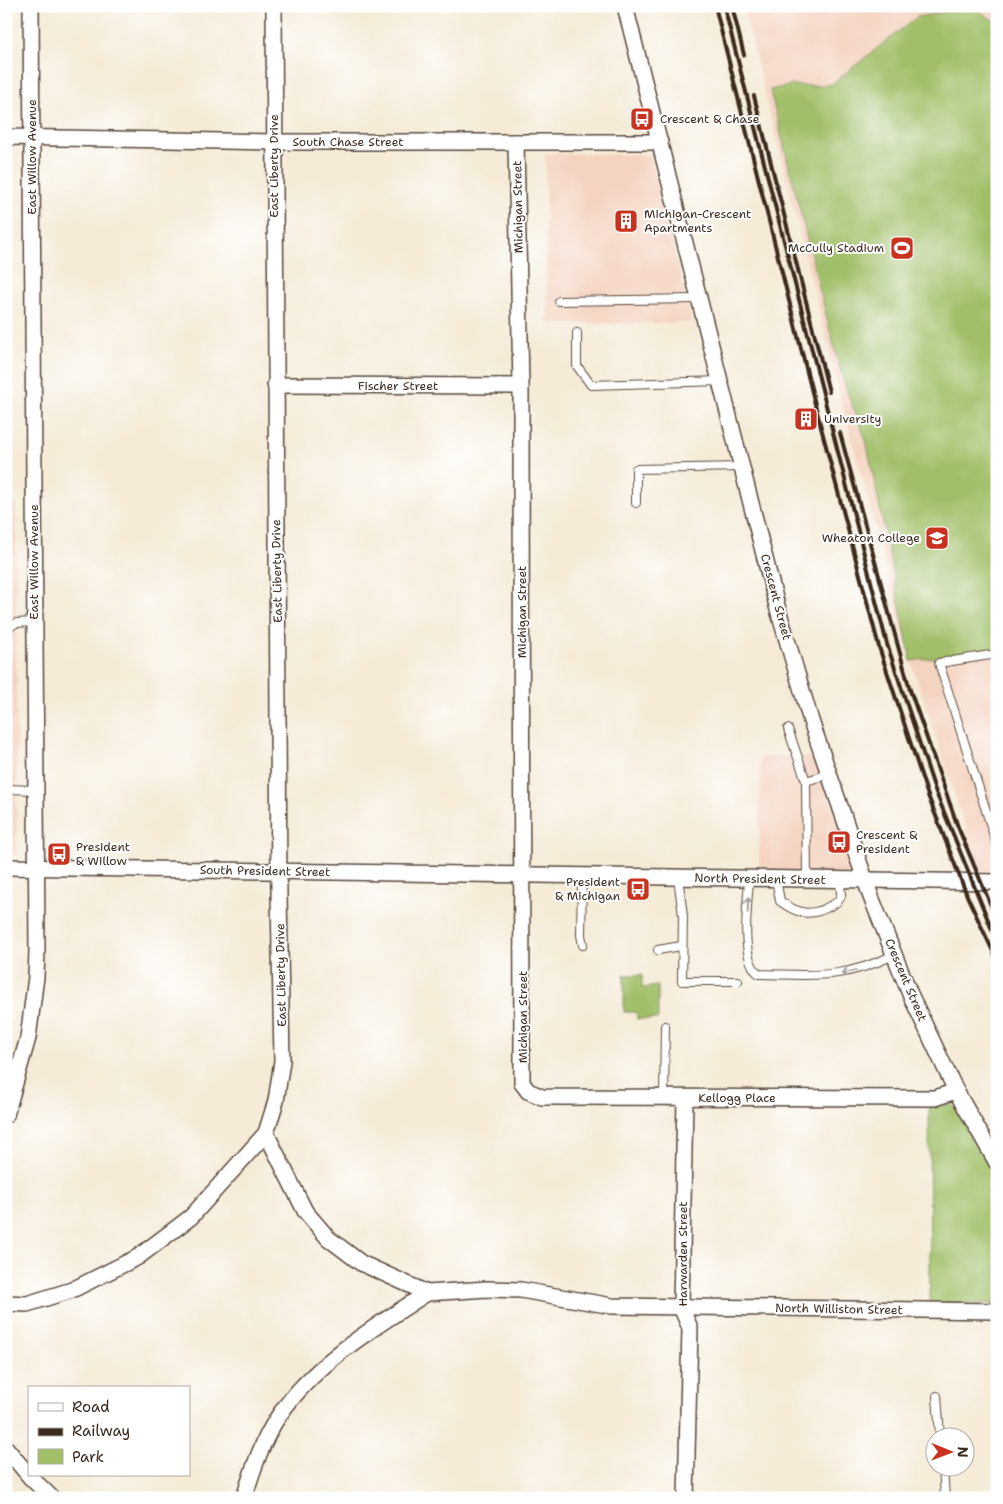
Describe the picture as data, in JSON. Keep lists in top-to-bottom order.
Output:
{
  "streets": {
    "street": [
      "South Chase Street",
      "East Willow Avenue",
      "East Liberty Drive",
      "Michigan Street",
      "Fischer Street",
      "Crescent Street",
      "South President Street",
      "North President Street",
      "Kellogg Place",
      "Harwarden Street",
      "North Williston Street"
    ]
  },
  "crossings": [
    ["South Chase Street", "East Willow Avenue"],
    ["South Chase Street", "East Liberty Drive"],
    ["South Chase Street", "Michigan Street"],
    ["South Chase Street", "Crescent Street"],
    ["East Willow Avenue", "South President Street"],
    ["East Liberty Drive", "Fischer Street"],
    ["East Liberty Drive", "South President Street"],
    ["Michigan Street", "Fischer Street"],
    ["Michigan Street", "South President Street"],
    ["Michigan Street", "North President Street"],
    ["Michigan Street", "Kellogg Place"],
    ["Crescent Street", "North President Street"],
    ["Crescent Street", "Kellogg Place"],
    ["South President Street", "North President Street"],
    ["Kellogg Place", "Harwarden Street"],
    ["Harwarden Street", "North Williston Street"]
  ],
  "places": {
    "bus stop": [
      "Crescent & Chase",
      "Crescent & President",
      "President & Willow",
      "President & Michigan"
    ],
    "building": ["Michigan-Crescent Apartments", "University"],
    "sports": ["McCully Stadium"],
    "school or university": ["Wheaton College"]
  },
  "legend": ["Road", "Railway", "Park"],
  "north": "right"
}
